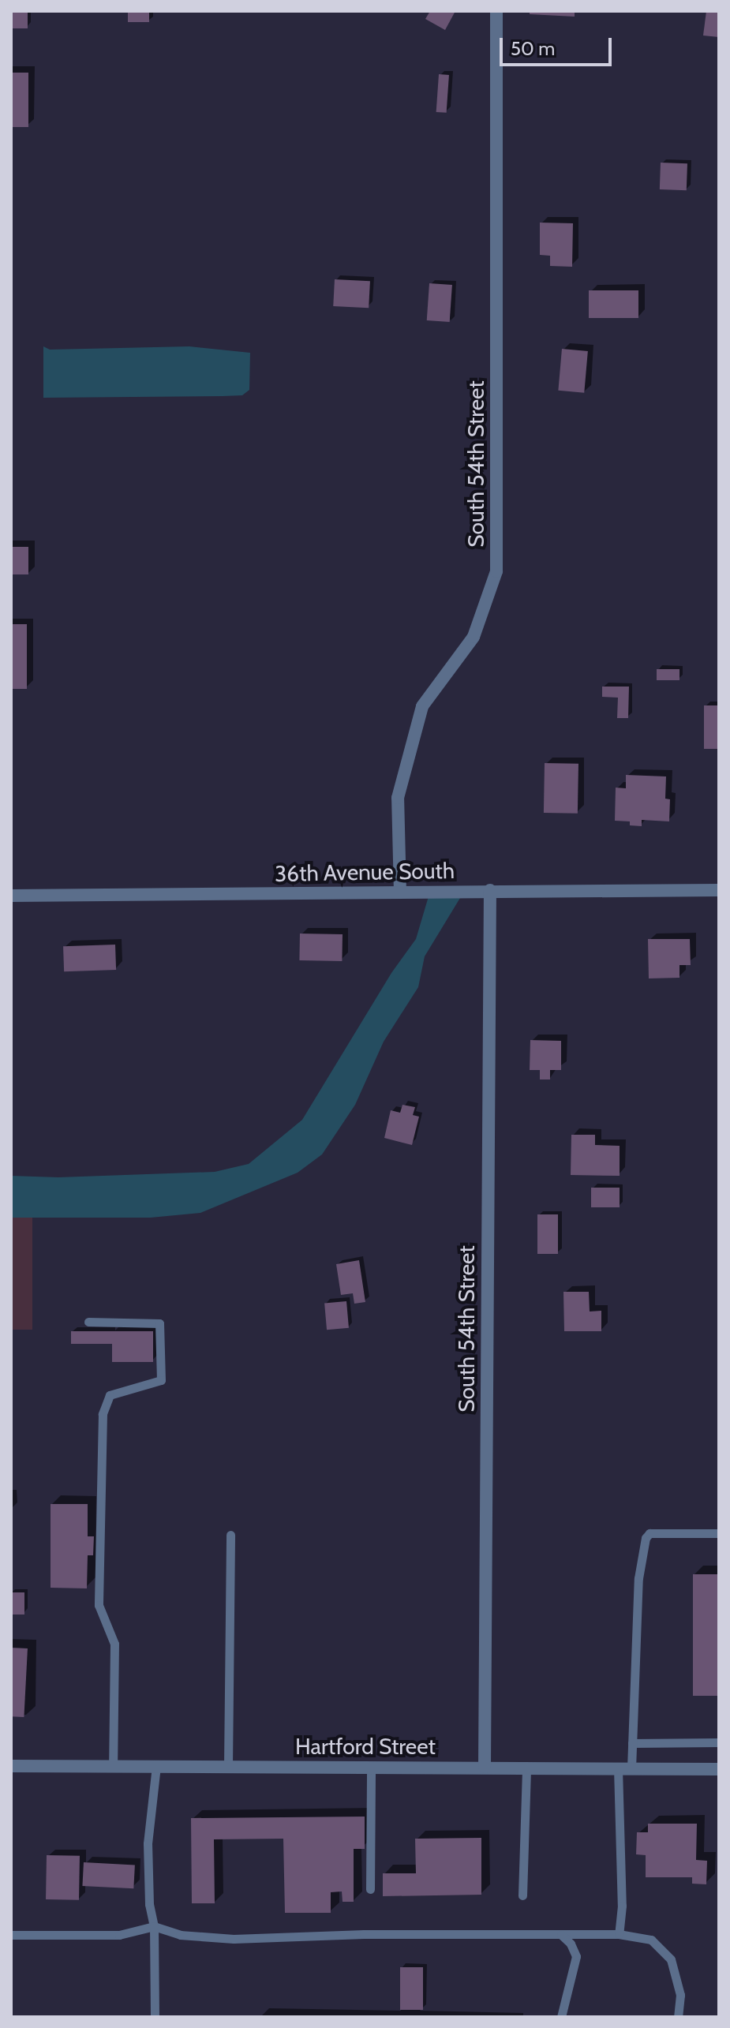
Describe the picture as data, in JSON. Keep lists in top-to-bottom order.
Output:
{
  "streets": {
    "street": ["South 54th Street", "36th Avenue South", "Hartford Street"]
  },
  "crossings": [
    ["South 54th Street", "36th Avenue South"],
    ["South 54th Street", "Hartford Street"]
  ],
  "scale_bar": "50 m"
}
